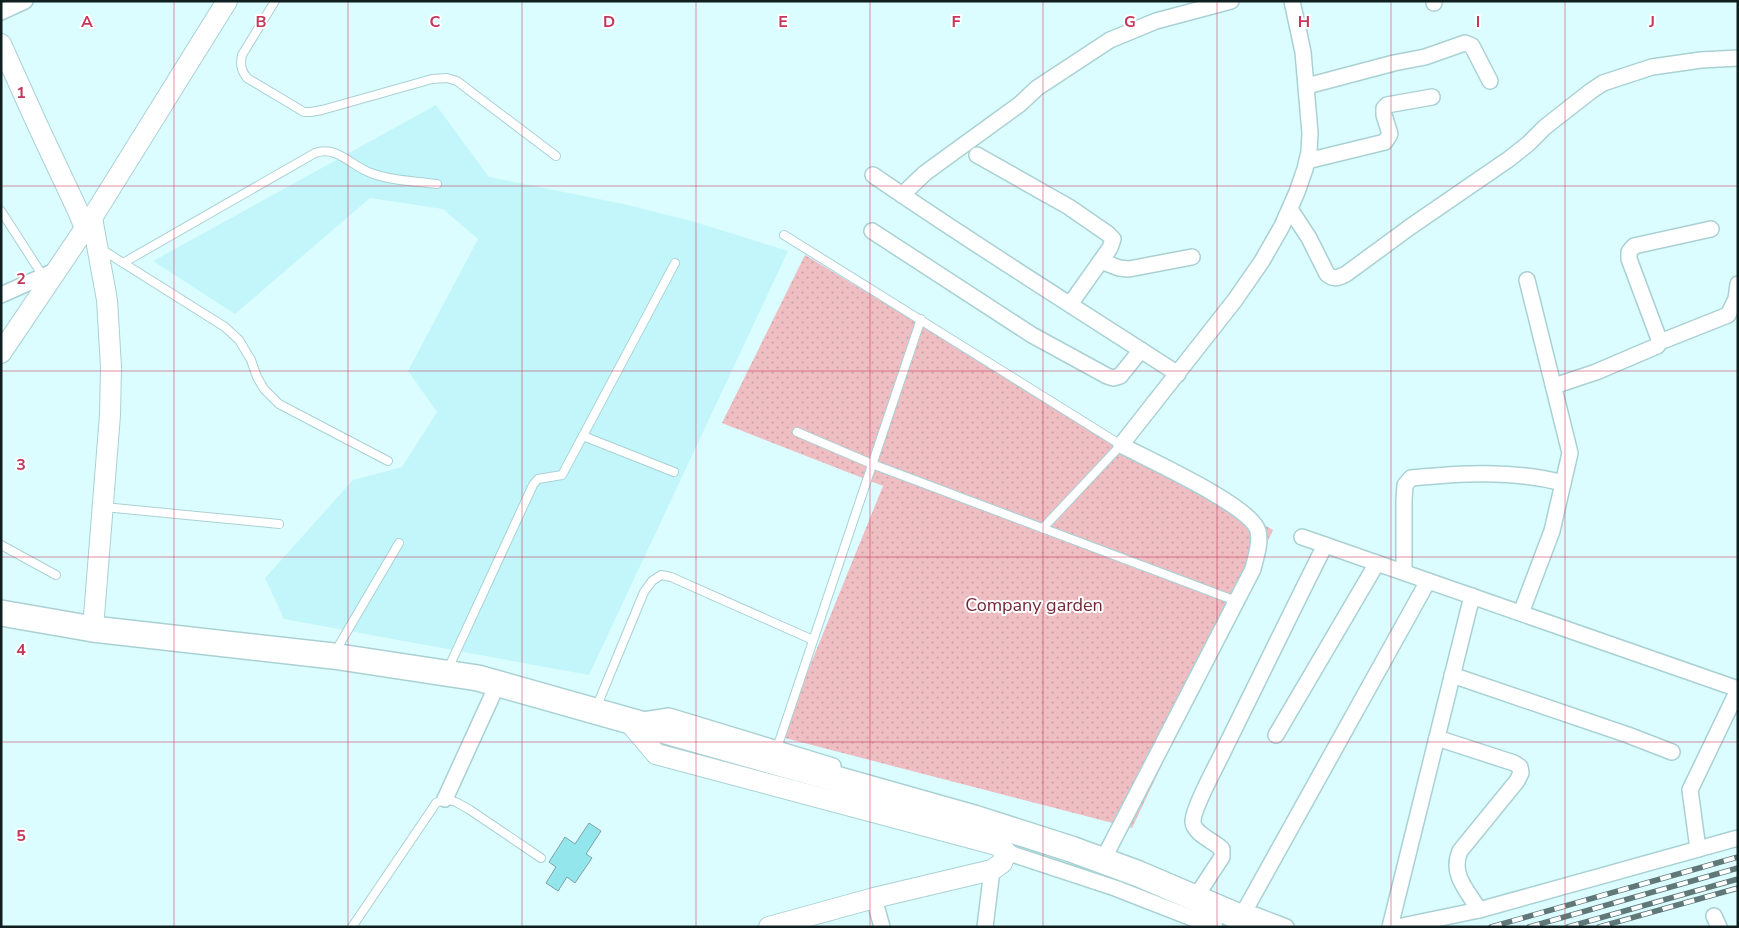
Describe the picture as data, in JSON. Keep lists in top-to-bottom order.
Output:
{
  "parks": ["Company garden"],
  "grid": {
    "columns": [
      "A",
      "B",
      "C",
      "D",
      "E",
      "F",
      "G",
      "H",
      "I",
      "J"
    ],
    "rows": [
      "1",
      "2",
      "3",
      "4",
      "5"
    ]
  }
}
